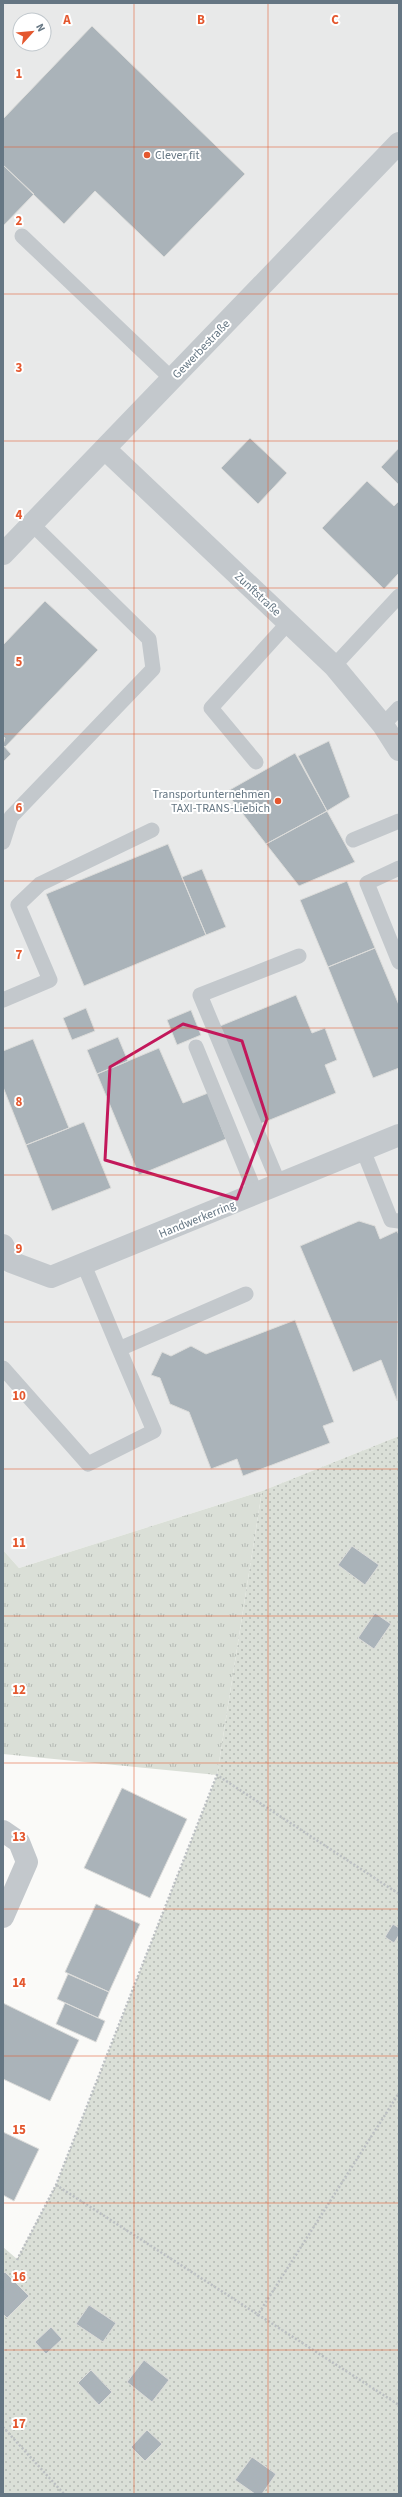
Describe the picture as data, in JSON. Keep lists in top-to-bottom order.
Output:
{
  "streets": {
    "street": ["Gewerbestraße", "Zunftstraße", "Handwerkerring"]
  },
  "crossings": [
    ["Gewerbestraße", "Zunftstraße"]
  ],
  "places": ["Clever fit", "Transportunternehmen TAXI-TRANS-Liebich"],
  "north": "top right",
  "grid": {
    "columns": ["A", "B", "C"],
    "rows": [
      "1",
      "2",
      "3",
      "4",
      "5",
      "6",
      "7",
      "8",
      "9",
      "10",
      "11",
      "12",
      "13",
      "14",
      "15",
      "16",
      "17"
    ]
  }
}
